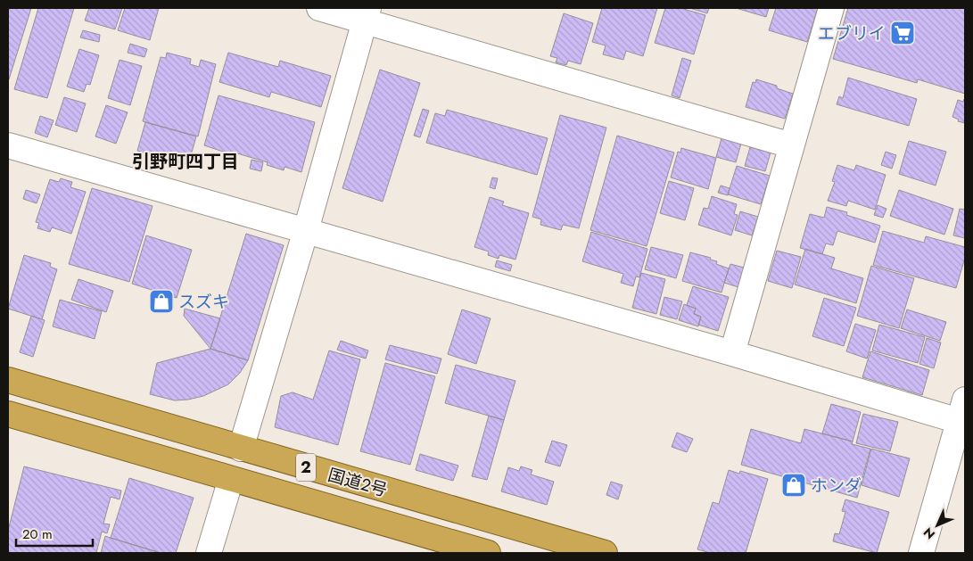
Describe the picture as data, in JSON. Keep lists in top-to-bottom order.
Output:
{
  "streets": {
    "highway": ["2", "国道2号"]
  },
  "districts": ["引野町四丁目"],
  "places": {
    "supermarket": ["エブリイ"],
    "shop": ["スズキ", "ホンダ"]
  },
  "scale_bar": "20 m",
  "north": "bottom left"
}
